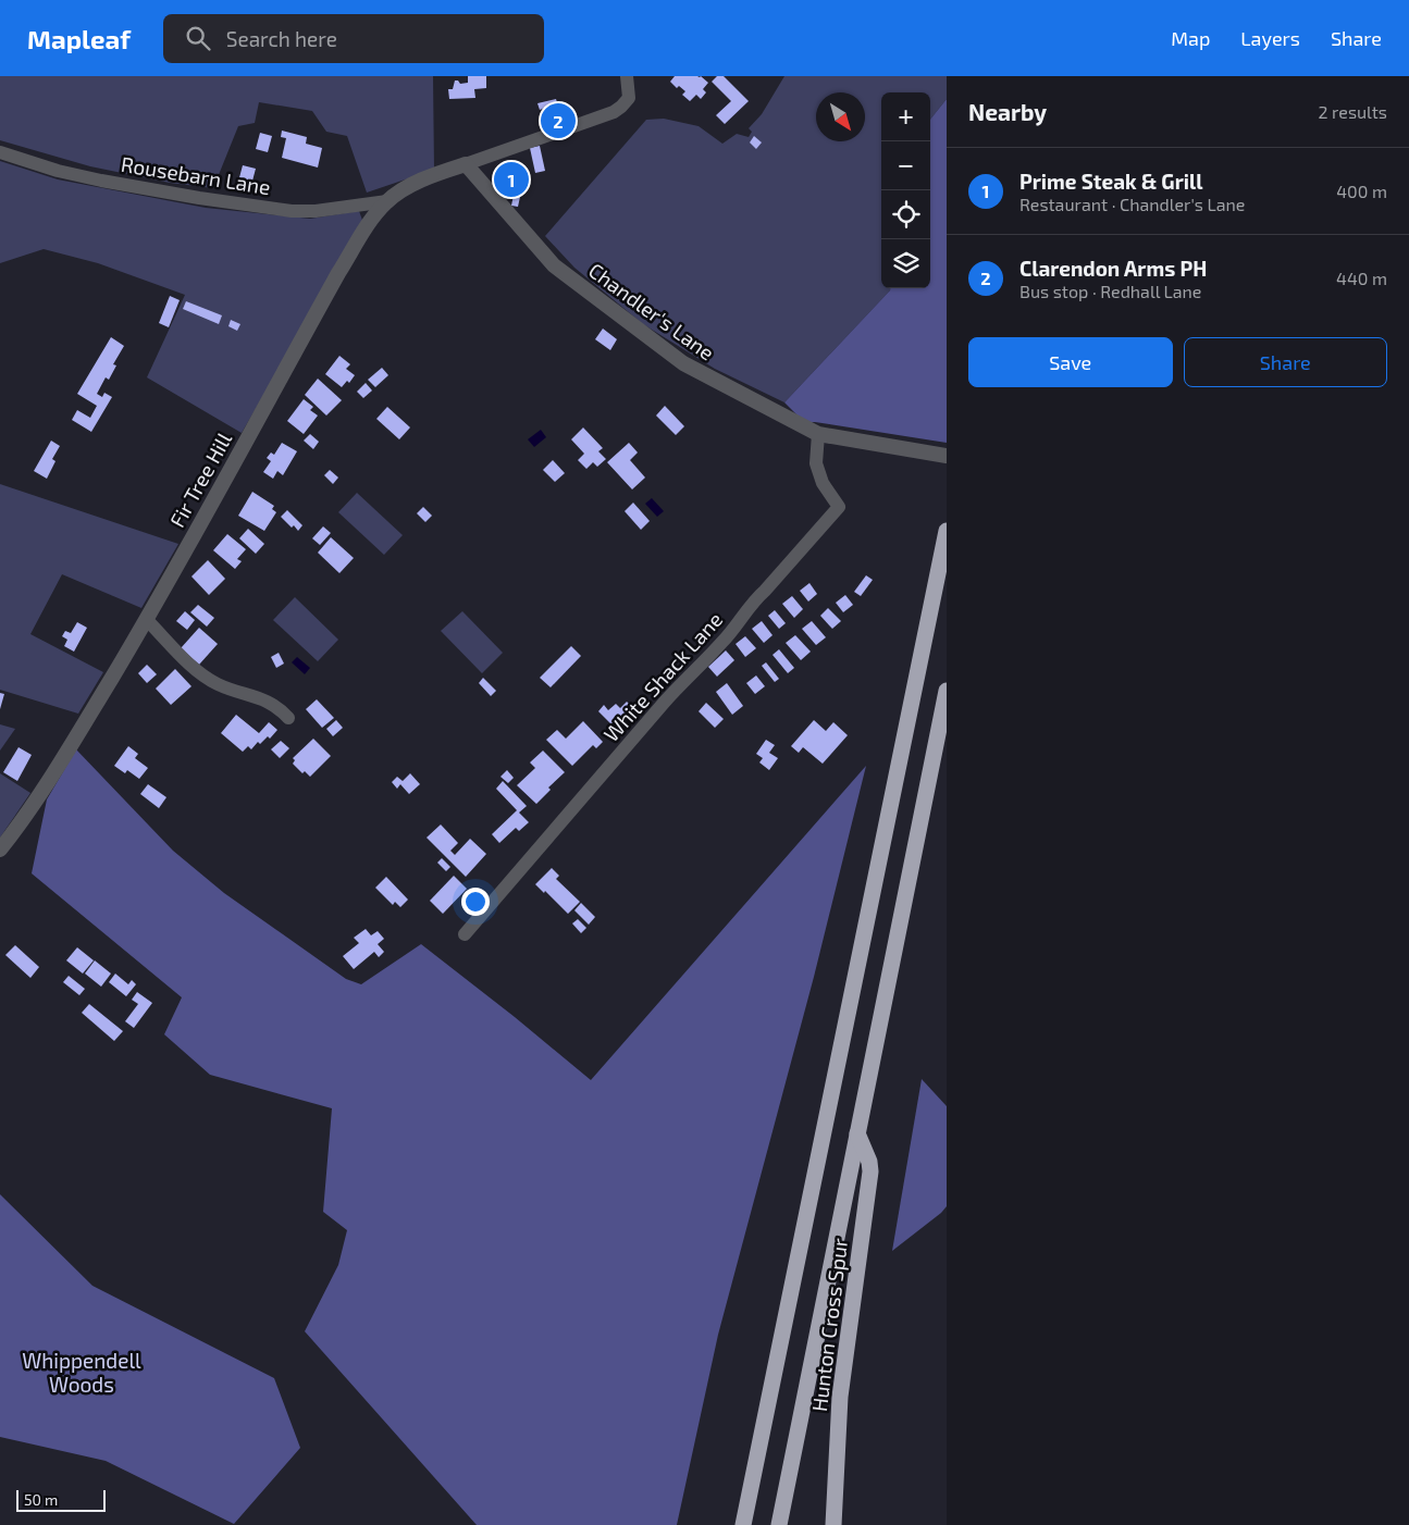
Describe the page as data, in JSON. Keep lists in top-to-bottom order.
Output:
{
  "streets": {
    "highway": ["Hunton Cross Spur"],
    "street": [
      "Rousebarn Lane",
      "Chandler's Lane",
      "Fir Tree Hill",
      "White Shack Lane"
    ]
  },
  "crossings": [
    ["Rousebarn Lane", "Fir Tree Hill"],
    ["Chandler's Lane", "Fir Tree Hill"],
    ["Chandler's Lane", "White Shack Lane"]
  ],
  "parks": ["Whippendell Woods"],
  "scale_bar": "50 m",
  "north": "bottom right",
  "page": {
    "header": "Mapleaf",
    "search": "Search here",
    "nav": ["Map", "Layers", "Share"],
    "heading": ["Nearby", "2 results"],
    "map_buttons": ["+", "−"],
    "pins": ["2", "1"],
    "list": [
      {
        "mark": "1",
        "name": "Prime Steak & Grill",
        "note": "Restaurant · Chandler's Lane",
        "value": "400 m"
      },
      {
        "mark": "2",
        "name": "Clarendon Arms PH",
        "note": "Bus stop · Redhall Lane",
        "value": "440 m"
      }
    ],
    "buttons": ["Save", "Share"],
    "scale": "50 m"
  }
}
